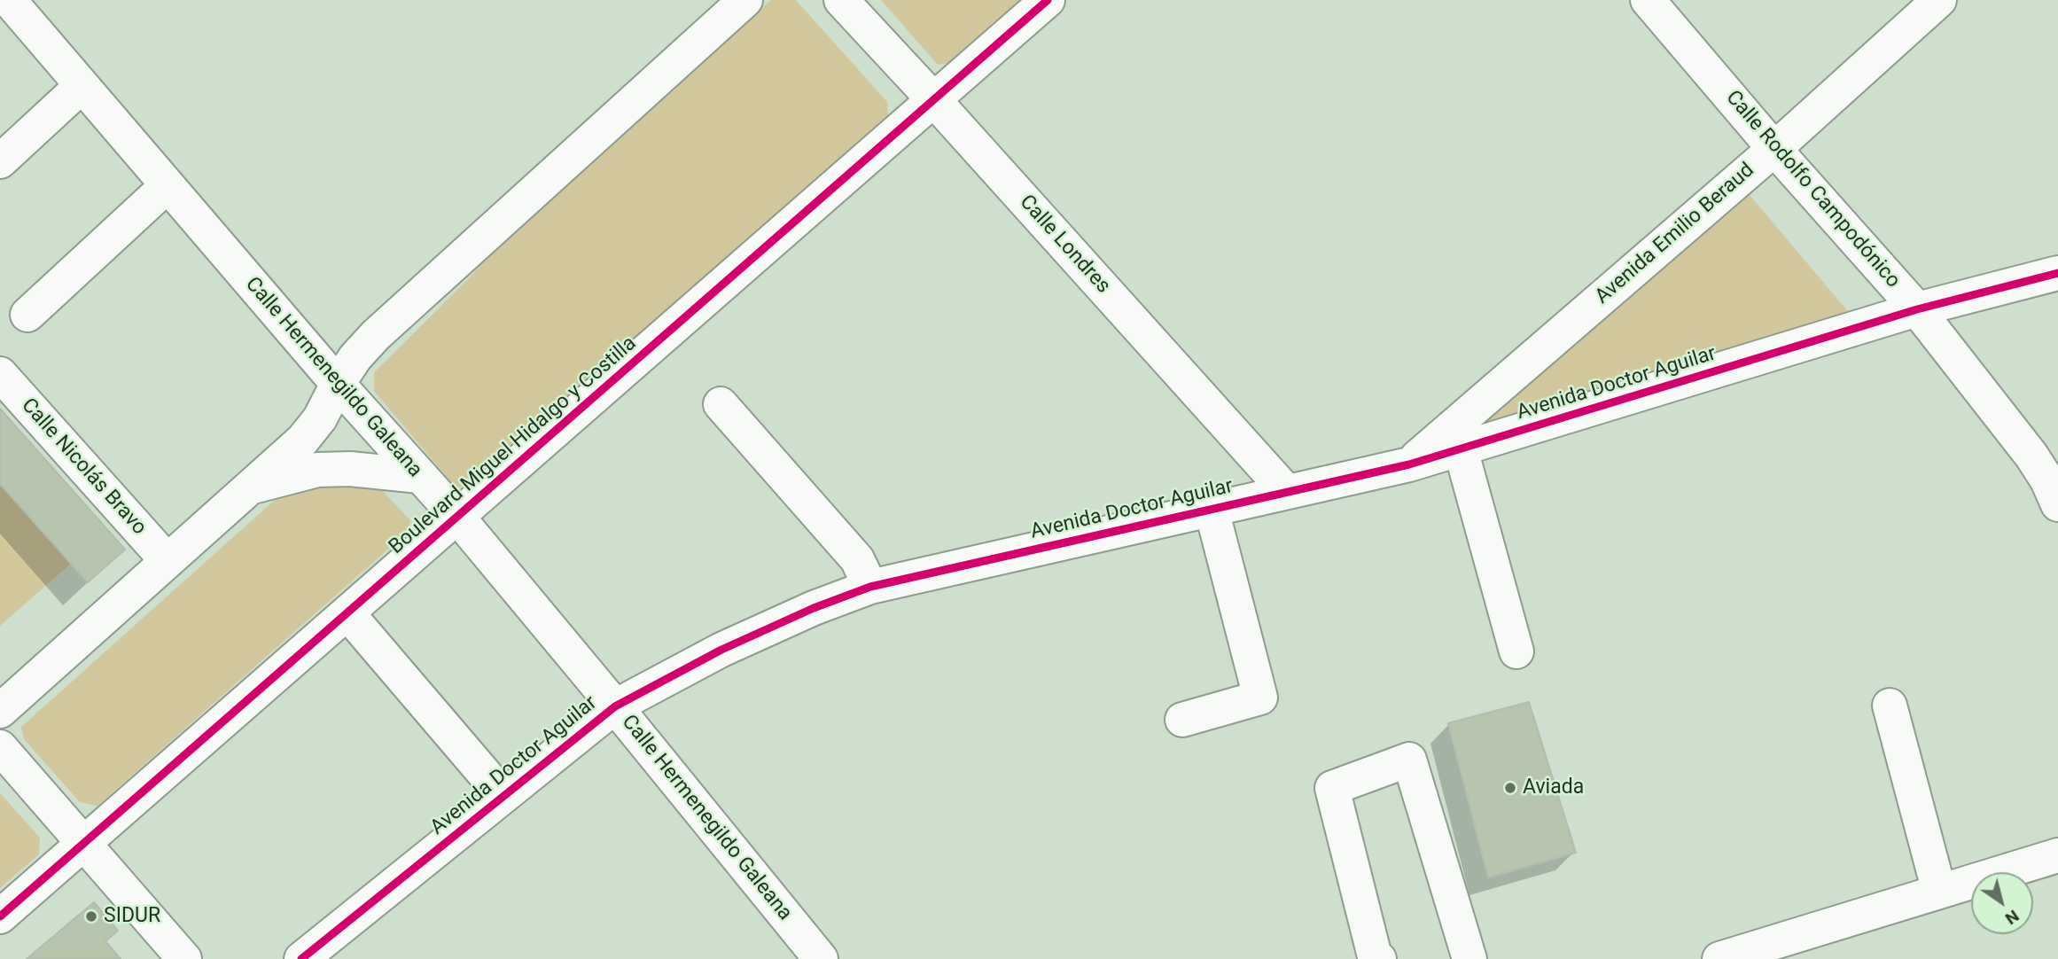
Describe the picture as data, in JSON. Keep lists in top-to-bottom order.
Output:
{
  "streets": {
    "street": [
      "Calle Rodolfo Campodónico",
      "Avenida Emilio Beraud",
      "Calle Londres",
      "Calle Hermenegildo Galeana",
      "Avenida Doctor Aguilar",
      "Boulevard Miguel Hidalgo y Costilla",
      "Calle Nicolás Bravo"
    ]
  },
  "crossings": [
    ["Calle Rodolfo Campodónico", "Avenida Emilio Beraud"],
    ["Calle Rodolfo Campodónico", "Avenida Doctor Aguilar"],
    ["Avenida Emilio Beraud", "Avenida Doctor Aguilar"],
    ["Calle Londres", "Avenida Doctor Aguilar"],
    ["Calle Londres", "Boulevard Miguel Hidalgo y Costilla"],
    ["Calle Hermenegildo Galeana", "Avenida Doctor Aguilar"],
    ["Calle Hermenegildo Galeana", "Boulevard Miguel Hidalgo y Costilla"]
  ],
  "places": ["Aviada", "SIDUR"],
  "north": "bottom right"
}
